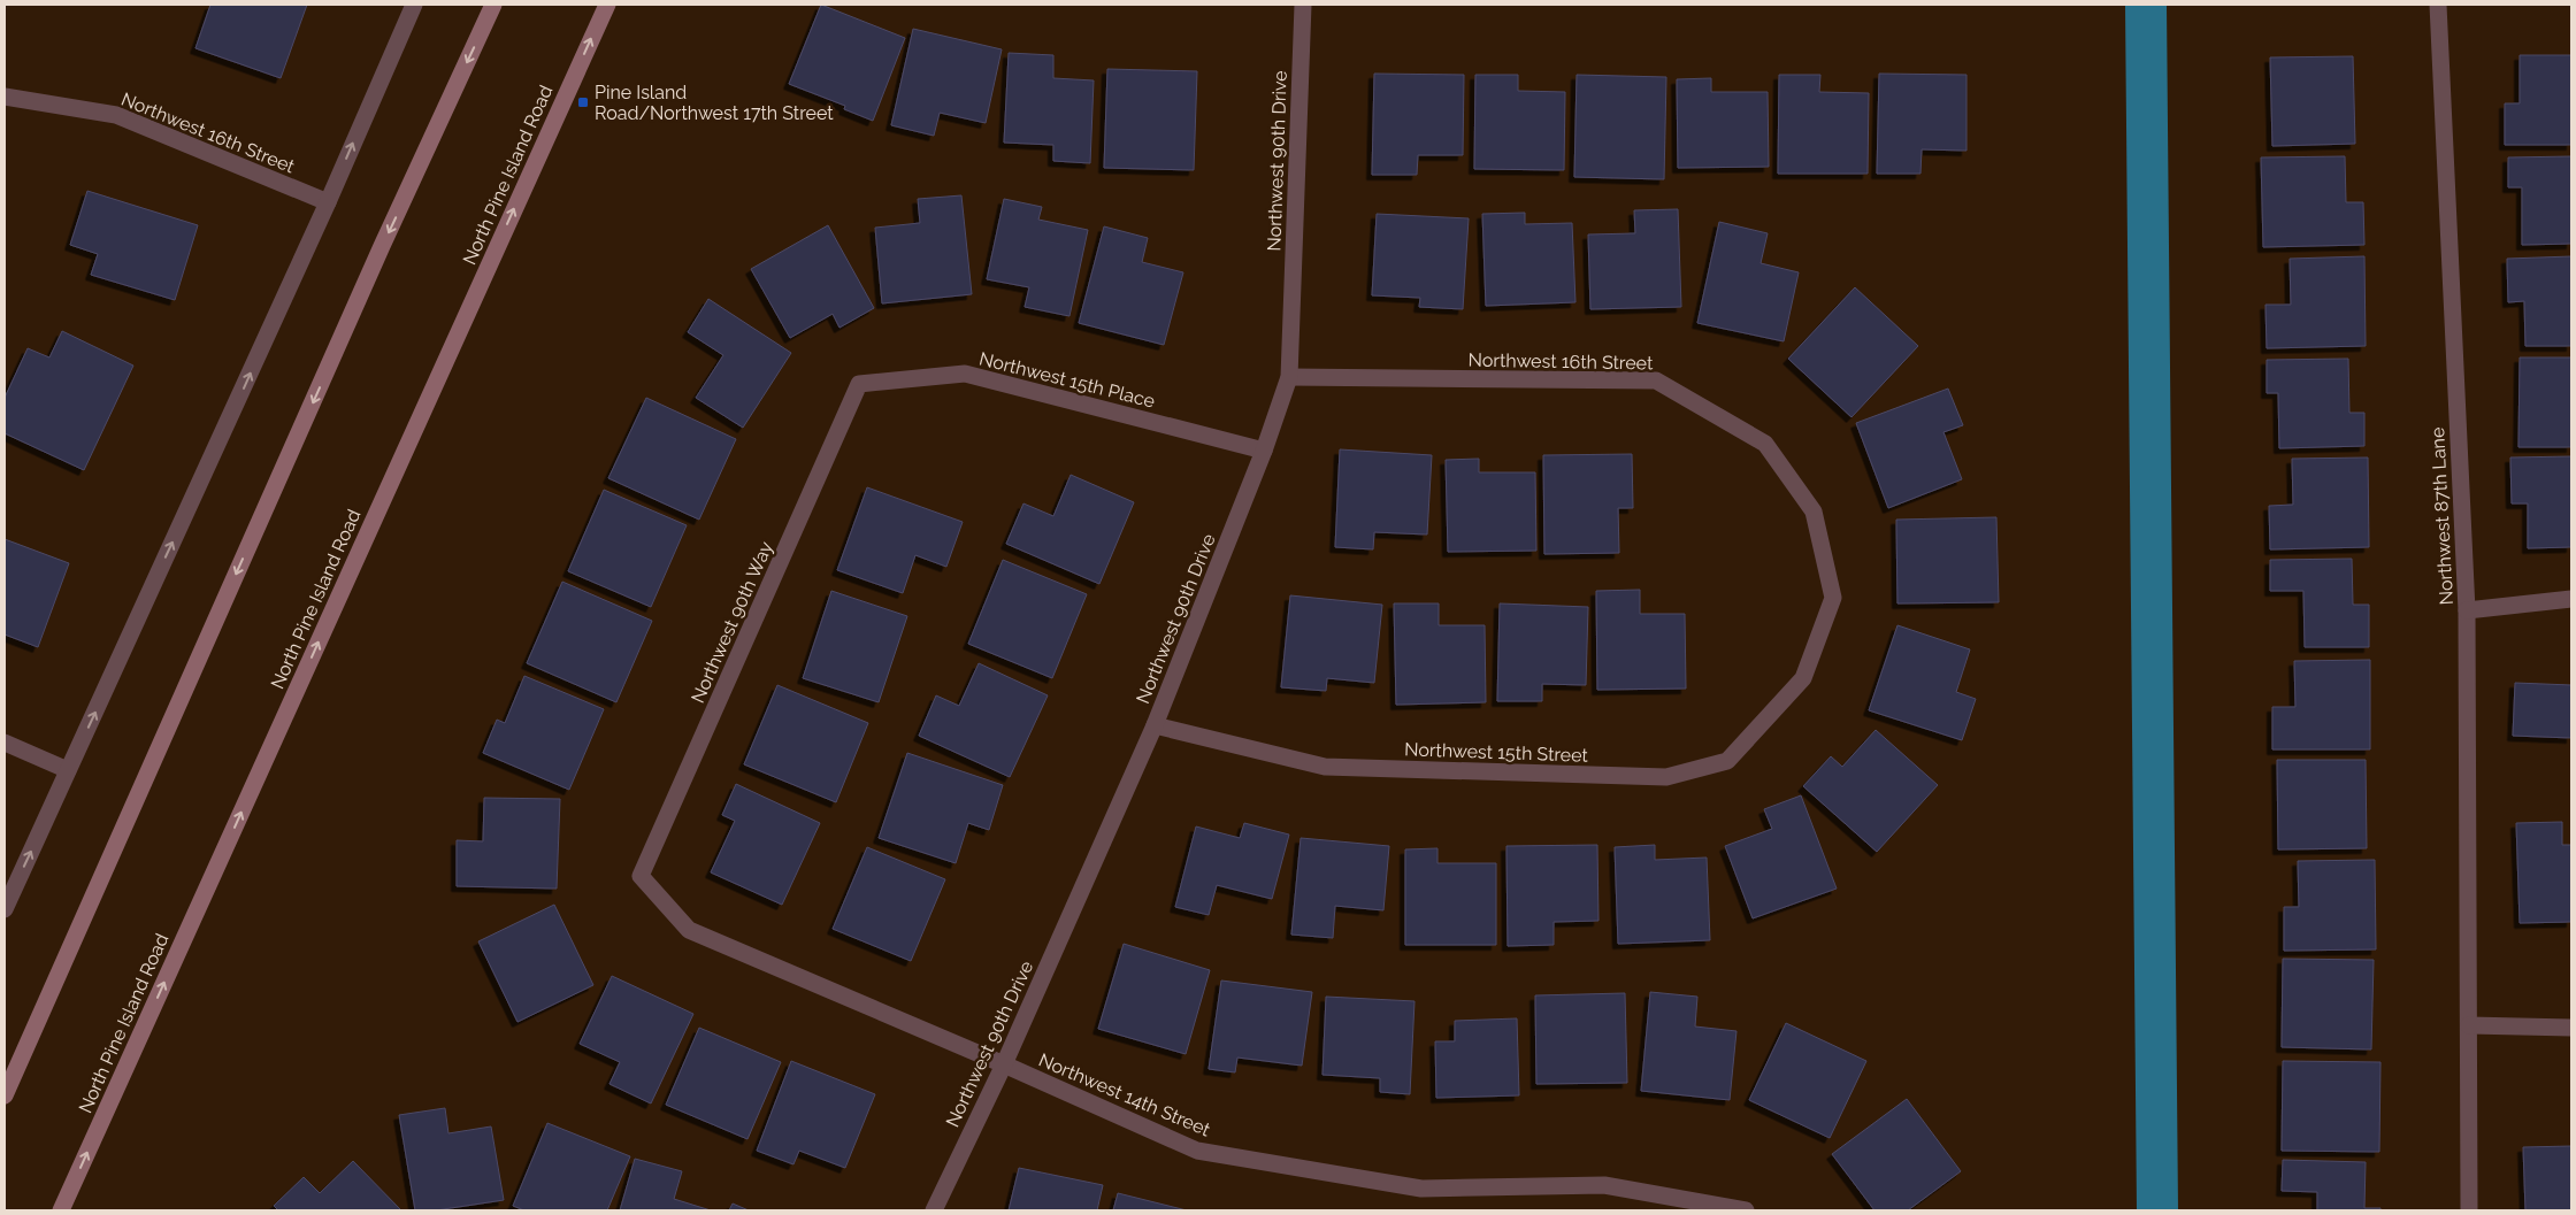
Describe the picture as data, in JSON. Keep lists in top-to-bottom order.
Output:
{
  "streets": {
    "main road": ["North Pine Island Road"],
    "street": [
      "Northwest 16th Street",
      "Northwest 90th Drive",
      "Northwest 15th Place",
      "Northwest 87th Lane",
      "Northwest 90th Way",
      "Northwest 15th Street",
      "Northwest 14th Street"
    ]
  },
  "crossings": [
    ["Northwest 16th Street", "Northwest 90th Drive"],
    ["Northwest 16th Street", "Northwest 15th Street"],
    ["Northwest 90th Drive", "Northwest 15th Place"],
    ["Northwest 90th Drive", "Northwest 15th Street"],
    ["Northwest 90th Drive", "Northwest 14th Street"],
    ["Northwest 15th Place", "Northwest 90th Way"],
    ["Northwest 90th Way", "Northwest 14th Street"]
  ],
  "places": {
    "transit": ["Pine Island Road/Northwest 17th Street"]
  }
}
